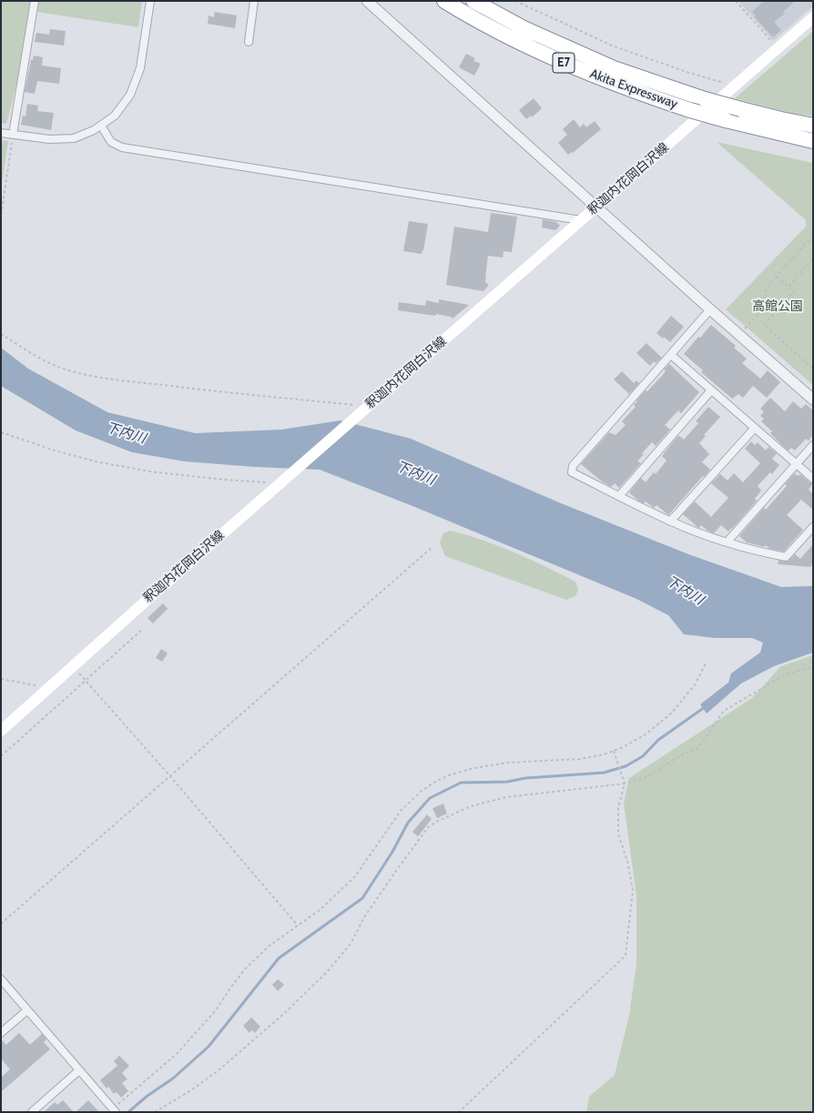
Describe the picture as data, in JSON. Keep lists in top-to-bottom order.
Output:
{
  "streets": {
    "highway": ["E7", "Akita Expressway"],
    "main road": ["釈迦内花岡白沢線"]
  },
  "water": ["下内川"],
  "parks": ["高館公園"]
}
